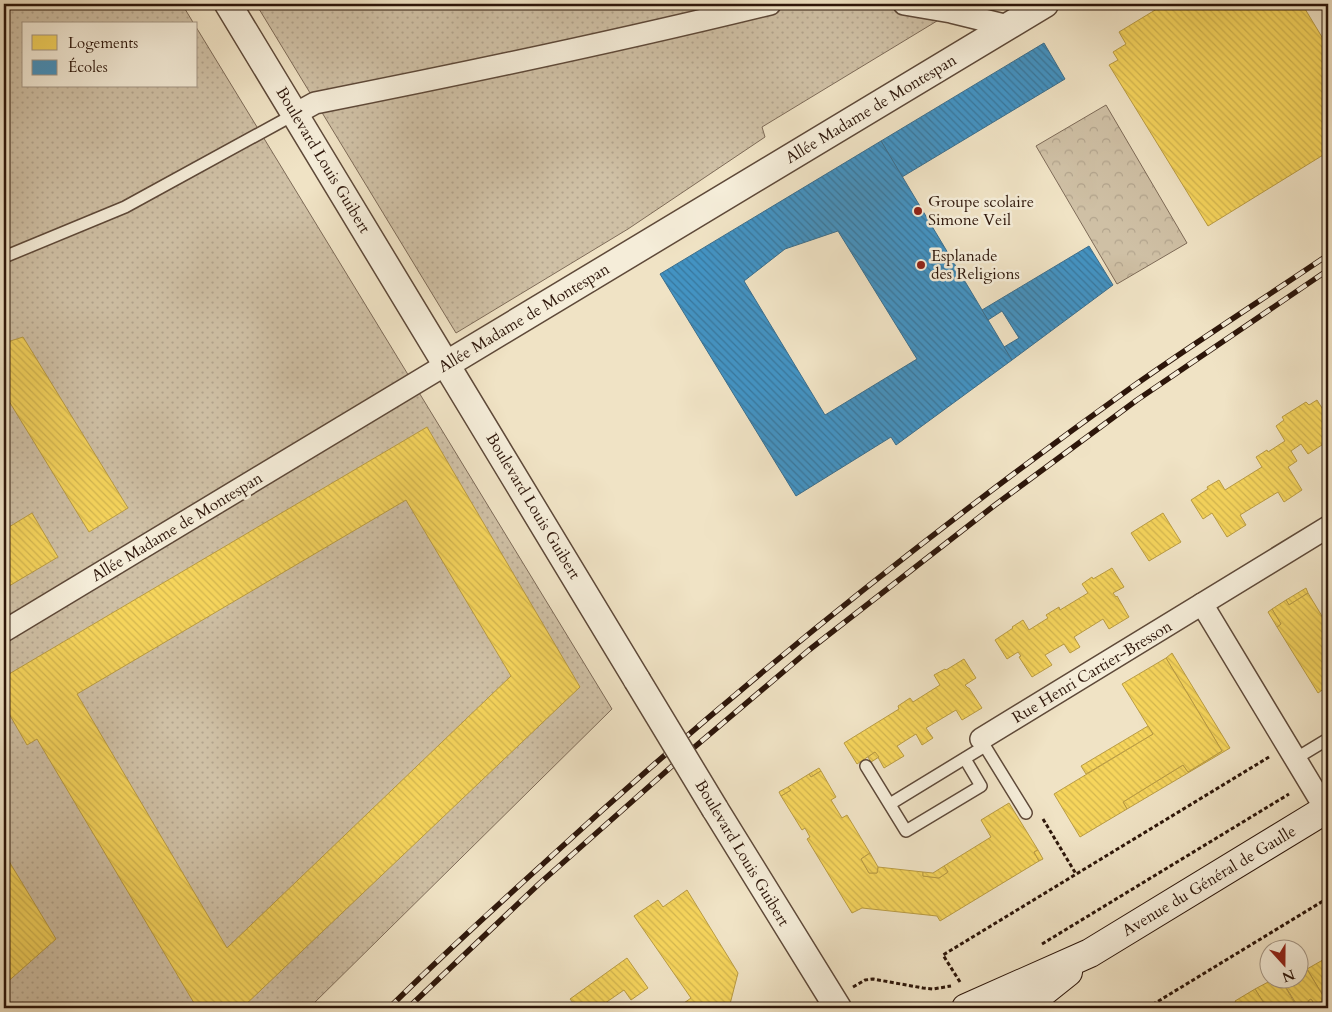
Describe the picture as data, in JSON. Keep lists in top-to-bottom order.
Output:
{
  "streets": {
    "main road": ["Avenue du Général de Gaulle"],
    "street": ["Allée Madame de Montespan", "Boulevard Louis Guibert", "Rue Henri Cartier-Bresson"]
  },
  "crossings": [
    ["Allée Madame de Montespan", "Boulevard Louis Guibert"]
  ],
  "places": ["Groupe scolaire Simone Veil", "Esplanade des Religions"],
  "legend": ["Logements", "Écoles"],
  "north": "bottom"
}
